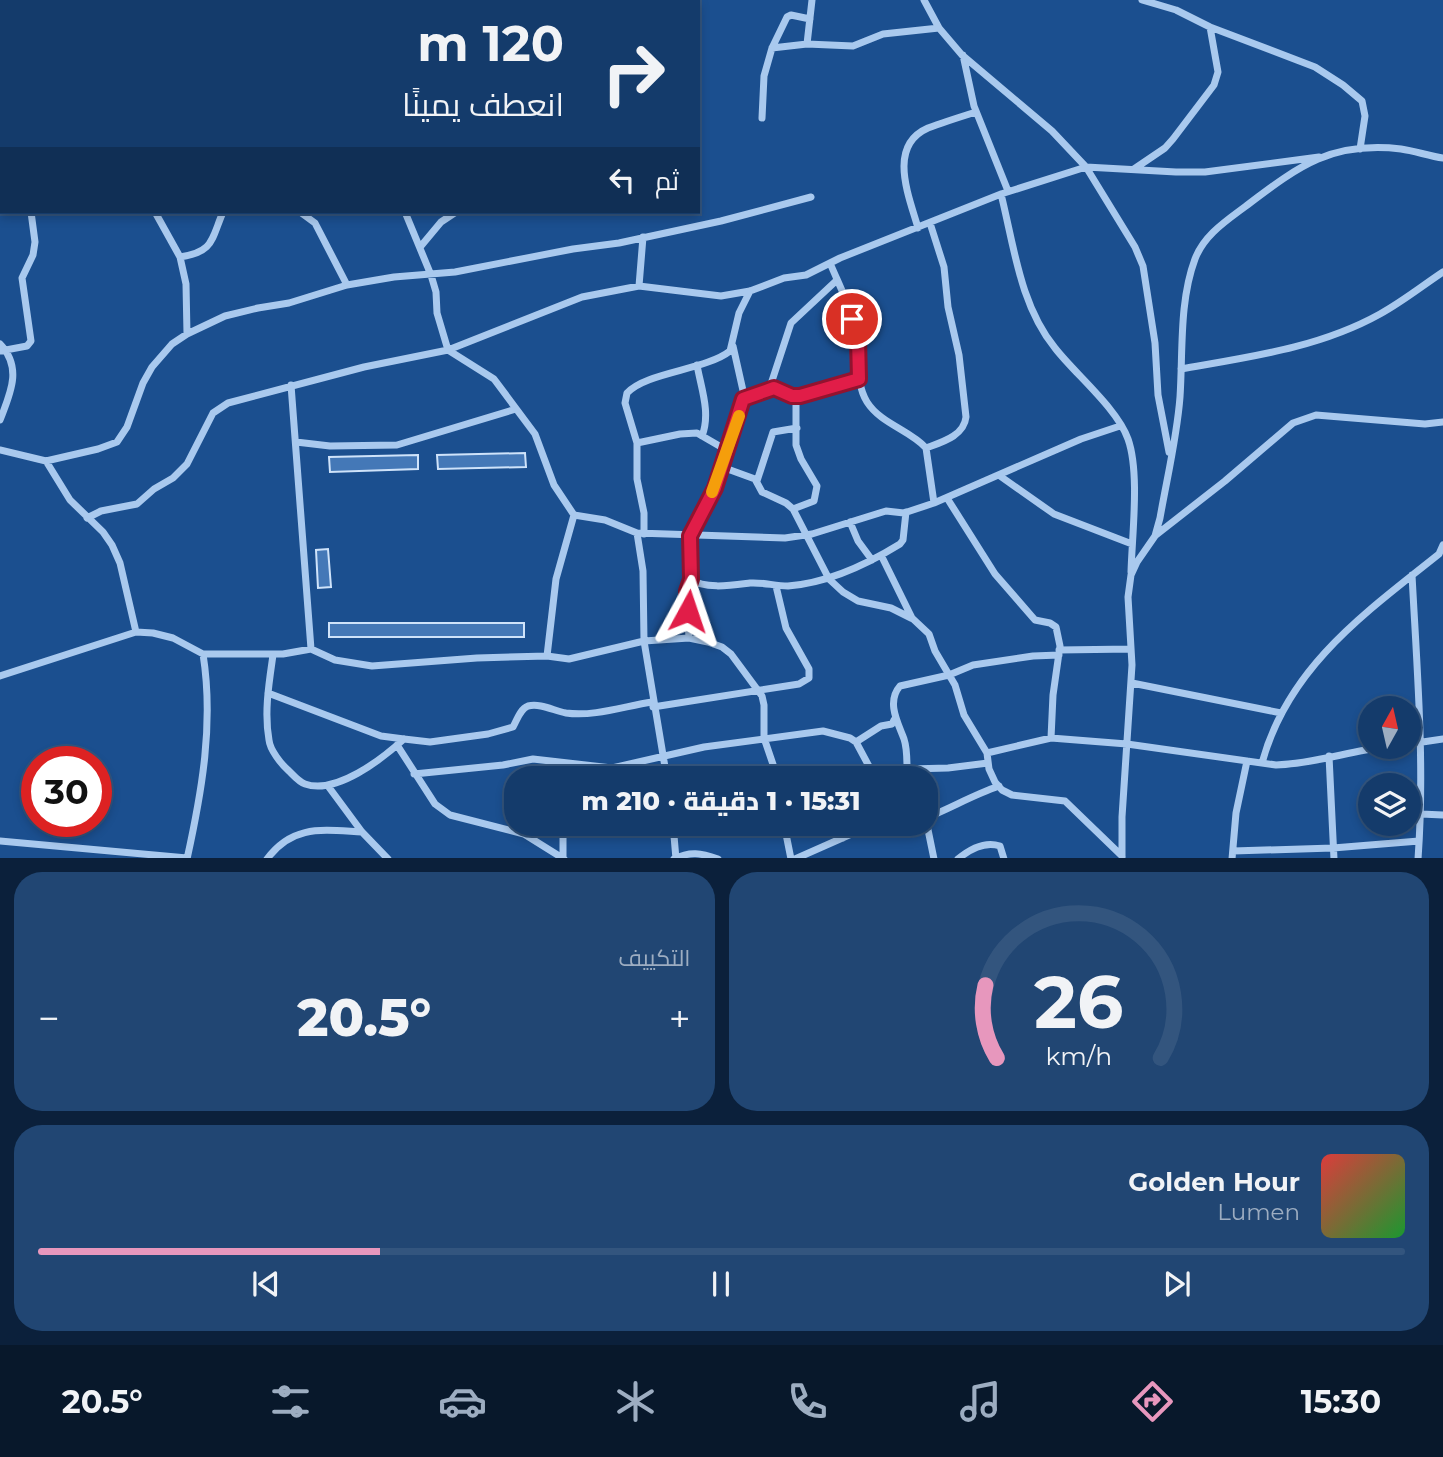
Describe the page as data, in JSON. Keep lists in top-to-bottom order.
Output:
{
  "north": "top",
  "page": {
    "turn": ["120 m", "انعطف يمينًا"],
    "then": "ثم",
    "limit": "30",
    "trip": "15:31 · 1 دقيقة · 210 m",
    "tile": "التكييف",
    "heat": ["−", "20.5°", "+"],
    "song": ["Golden Hour", "Lumen"],
    "tabs": ["15:30", "20.5°"],
    "gauge": ["26", "km/h"]
  }
}
